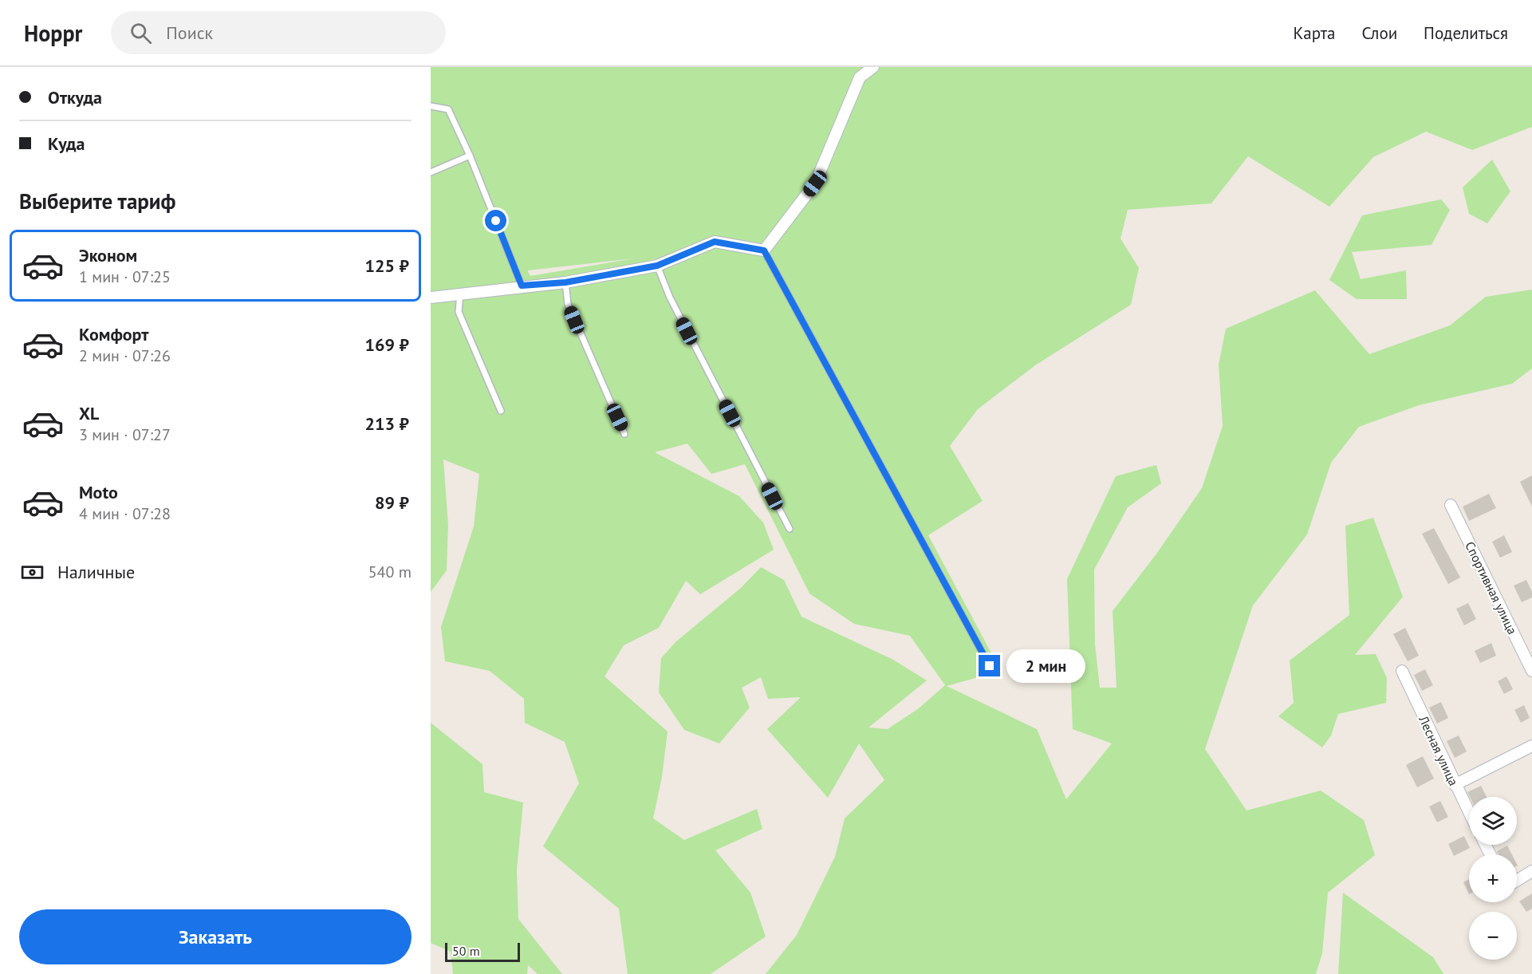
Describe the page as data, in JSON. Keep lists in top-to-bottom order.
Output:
{
  "streets": {
    "street": ["Спортивная улица", "Лесная улица"]
  },
  "scale_bar": "50 m",
  "page": {
    "header": "Hoppr",
    "search": "Поиск",
    "nav": ["Карта", "Слои", "Поделиться"],
    "banner": ["Откуда", "Куда"],
    "heading": "Выберите тариф",
    "list": [
      {
        "name": "Эконом",
        "note": "1 мин · 07:25",
        "value": "125 ₽"
      },
      {
        "name": "Комфорт",
        "note": "2 мин · 07:26",
        "value": "169 ₽"
      },
      {
        "name": "XL",
        "note": "3 мин · 07:27",
        "value": "213 ₽"
      },
      {
        "name": "Moto",
        "note": "4 мин · 07:28",
        "value": "89 ₽"
      }
    ],
    "pay": ["Наличные", "540 m"],
    "bubble": "2 мин",
    "map_buttons": ["+", "−"],
    "buttons": "Заказать",
    "scale": "50 m"
  }
}
